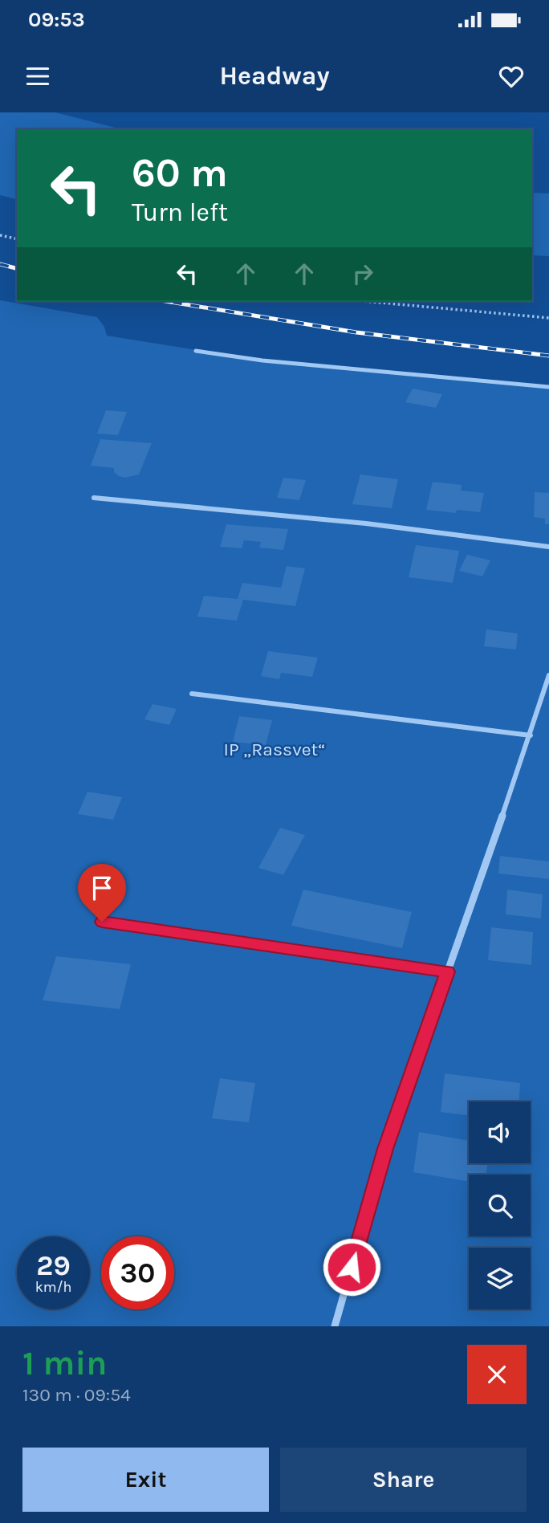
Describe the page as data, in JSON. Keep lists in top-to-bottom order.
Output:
{
  "parks": ["IP „Rassvet“"],
  "page": {
    "status": "09:53",
    "header": "Headway",
    "turn": ["60 m", "Turn left"],
    "speed": "29 km/h",
    "limit": "30",
    "heading": ["1 min", "130 m · 09:54"],
    "buttons": ["Exit", "Share"]
  }
}
